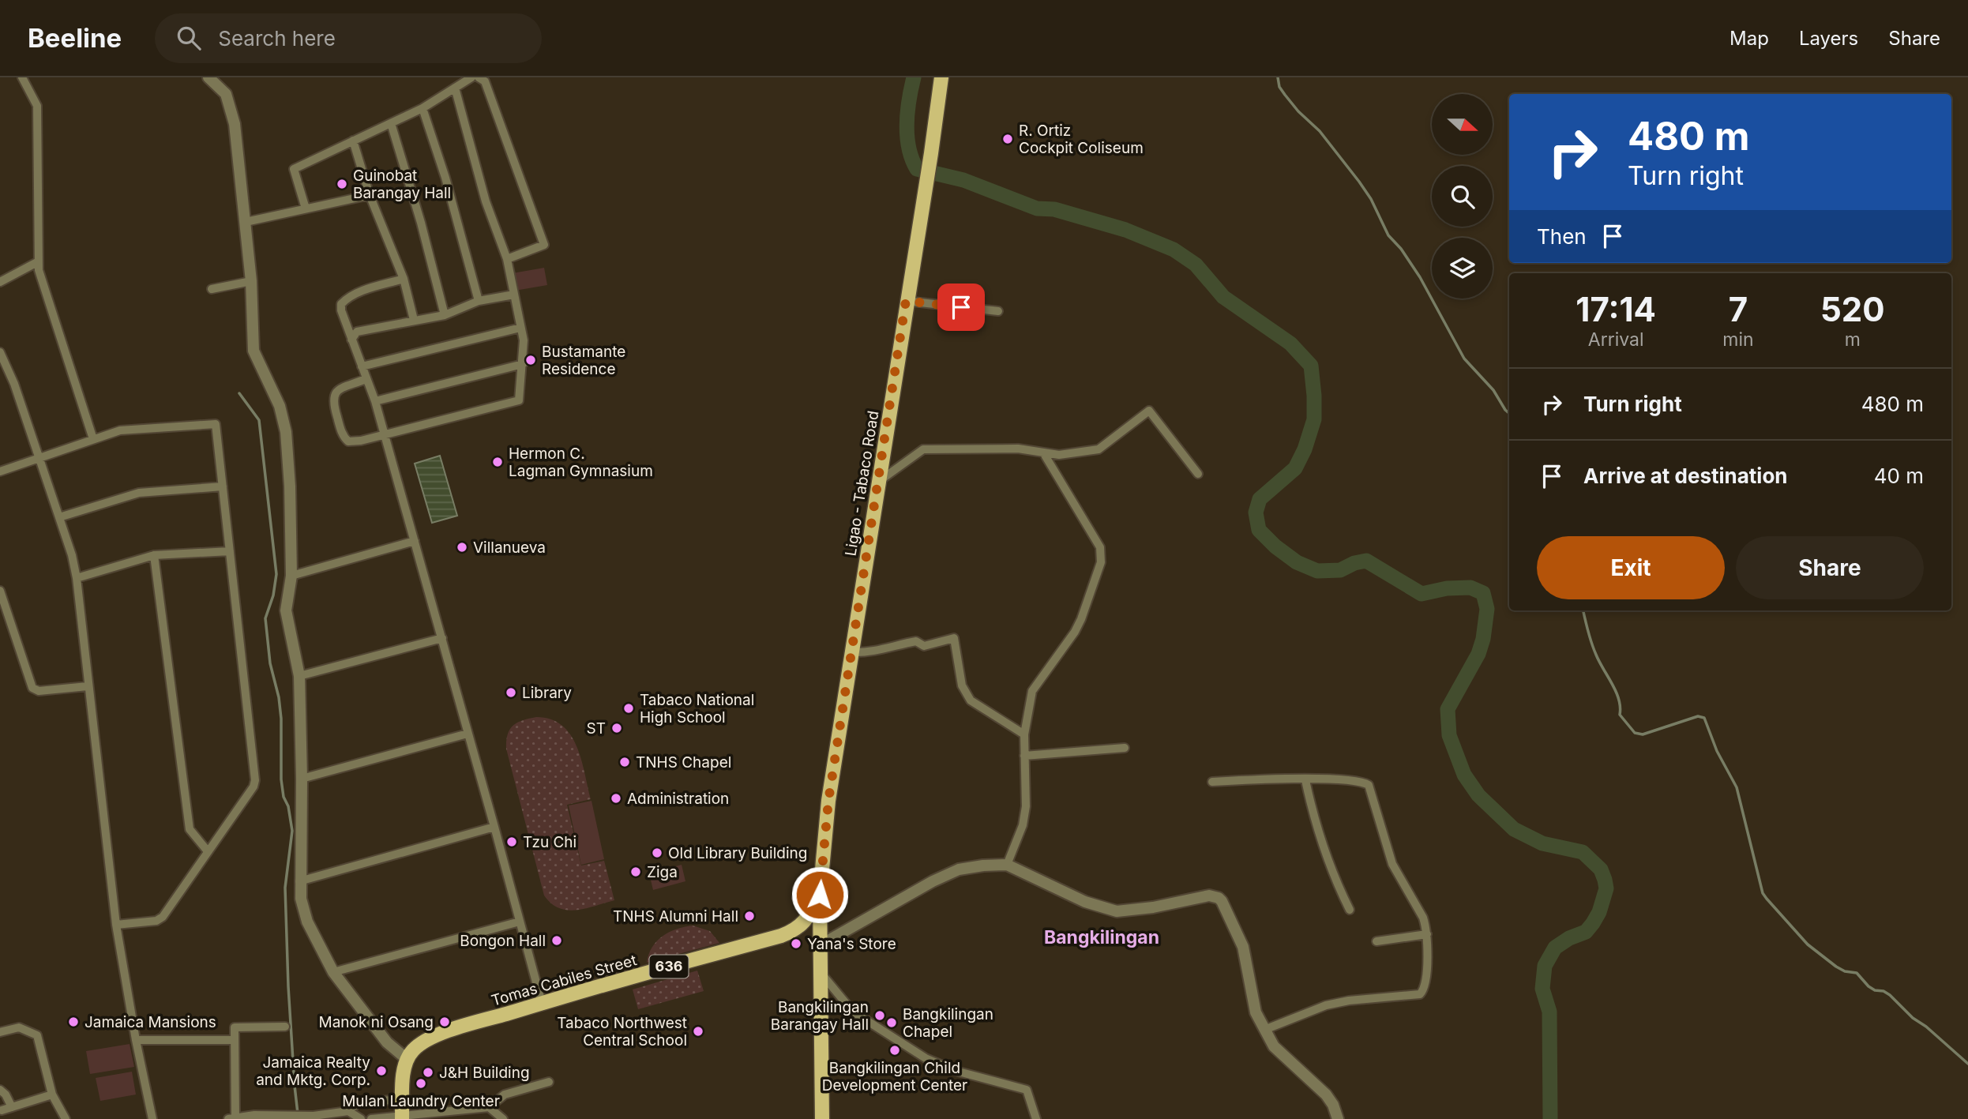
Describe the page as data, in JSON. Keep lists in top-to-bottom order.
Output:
{
  "streets": {
    "main road": ["Ligao - Tabaco Road", "636", "Tomas Cabiles Street"]
  },
  "crossings": [
    ["Ligao - Tabaco Road", "Tomas Cabiles Street"]
  ],
  "districts": ["Bangkilingan"],
  "places": [
    "R. Ortiz Cockpit Coliseum",
    "Guinobat Barangay Hall",
    "Bustamante Residence",
    "Hermon C. Lagman Gymnasium",
    "Villanueva",
    "Library",
    "Tabaco National High School",
    "ST",
    "TNHS Chapel",
    "Administration",
    "Tzu Chi",
    "Old Library Building",
    "Ziga",
    "TNHS Alumni Hall",
    "Bongon Hall",
    "Yana's Store",
    "Bangkilingan Barangay Hall",
    "Jamaica Mansions",
    "Manok ni Osang",
    "Bangkilingan Chapel",
    "Tabaco Northwest Central School",
    "Bangkilingan Child Development Center",
    "Jamaica Realty and Mktg. Corp.",
    "J&H Building",
    "Mulan Laundry Center"
  ],
  "north": "right",
  "page": {
    "header": "Beeline",
    "search": "Search here",
    "nav": ["Map", "Layers", "Share"],
    "turn": ["480 m", "Turn right"],
    "then": "Then",
    "eta": [
      "17:14",
      "Arrival",
      "7",
      "min",
      "520",
      "m"
    ],
    "list": [
      {
        "name": "Turn right",
        "value": "480 m"
      },
      {
        "name": "Arrive at destination",
        "value": "40 m"
      }
    ],
    "buttons": ["Exit", "Share"]
  }
}
